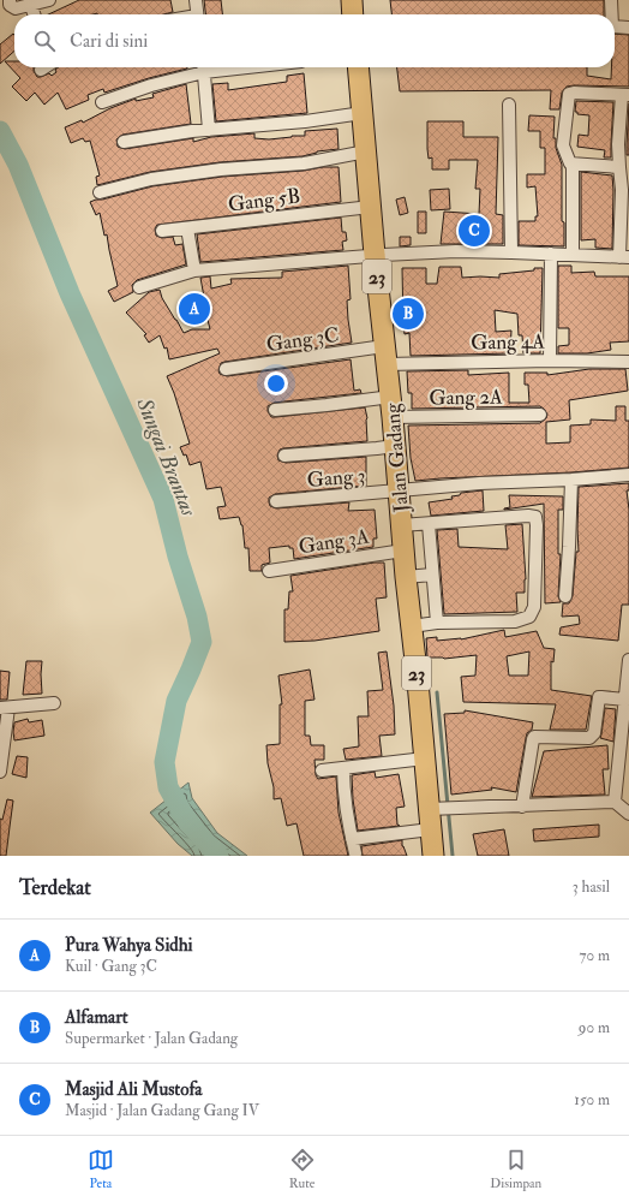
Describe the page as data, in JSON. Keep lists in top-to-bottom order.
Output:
{
  "streets": {
    "highway": ["23", "Jalan Gadang"],
    "street": [
      "Gang 5B",
      "Gang 3C",
      "Gang 4A",
      "Gang 2A",
      "Gang 3",
      "Gang 3A"
    ]
  },
  "crossings": [
    ["Gang 5B", "Jalan Gadang"],
    ["Gang 3C", "Gang 4A"],
    ["Gang 3C", "Jalan Gadang"],
    ["Gang 4A", "Jalan Gadang"],
    ["Gang 2A", "Jalan Gadang"],
    ["Jalan Gadang", "Gang 3"],
    ["Jalan Gadang", "Gang 3A"]
  ],
  "water": ["Sungai Brantas"],
  "page": {
    "search": "Cari di sini",
    "pins": ["C", "A", "B"],
    "heading": ["Terdekat", "3 hasil"],
    "list": [
      {
        "mark": "A",
        "name": "Pura Wahya Sidhi",
        "note": "Kuil · Gang 3C",
        "value": "70 m"
      },
      {
        "mark": "B",
        "name": "Alfamart",
        "note": "Supermarket · Jalan Gadang",
        "value": "90 m"
      },
      {
        "mark": "C",
        "name": "Masjid Ali Mustofa",
        "note": "Masjid · Jalan Gadang Gang IV",
        "value": "150 m"
      }
    ],
    "nav": ["Peta", "Rute", "Disimpan"]
  }
}
